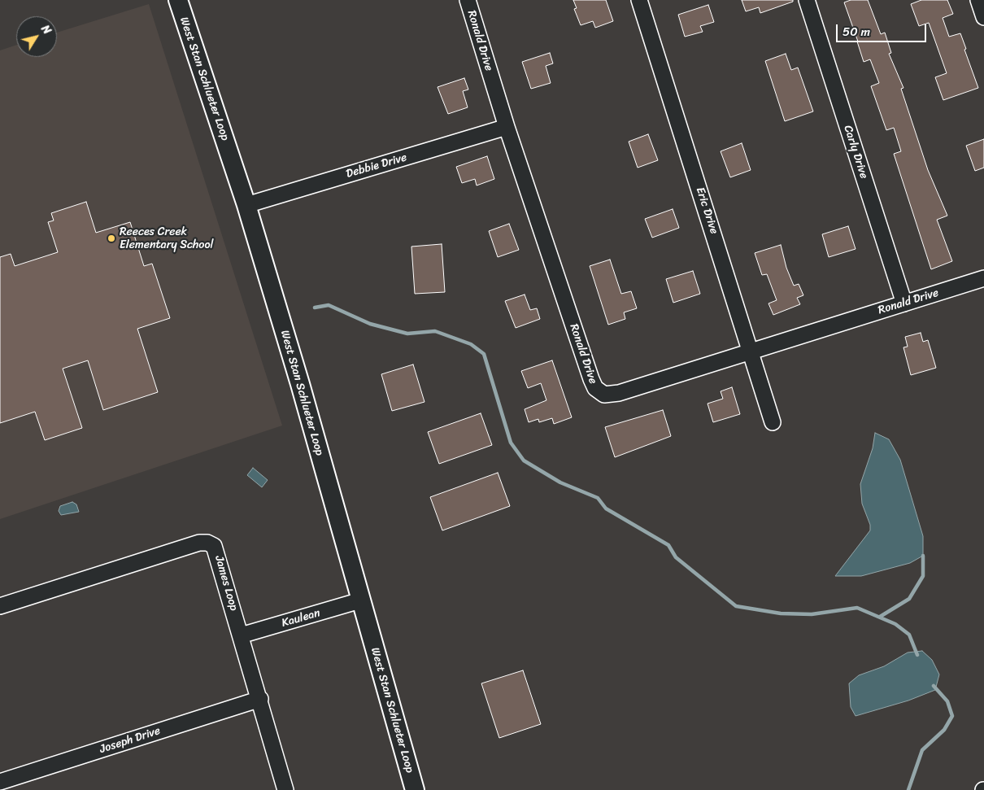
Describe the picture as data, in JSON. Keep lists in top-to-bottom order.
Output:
{
  "streets": {
    "main road": ["West Stan Schlueter Loop"],
    "street": [
      "Ronald Drive",
      "Carly Drive",
      "Debbie Drive",
      "Eric Drive",
      "James Loop",
      "Kaulean",
      "Joseph Drive"
    ]
  },
  "crossings": [
    ["Ronald Drive", "Carly Drive"],
    ["Ronald Drive", "Debbie Drive"],
    ["Ronald Drive", "Eric Drive"],
    ["West Stan Schlueter Loop", "Debbie Drive"],
    ["West Stan Schlueter Loop", "Kaulean"],
    ["James Loop", "Kaulean"],
    ["James Loop", "Joseph Drive"]
  ],
  "places": ["Reeces Creek Elementary School"],
  "scale_bar": "50 m",
  "north": "top right"
}
